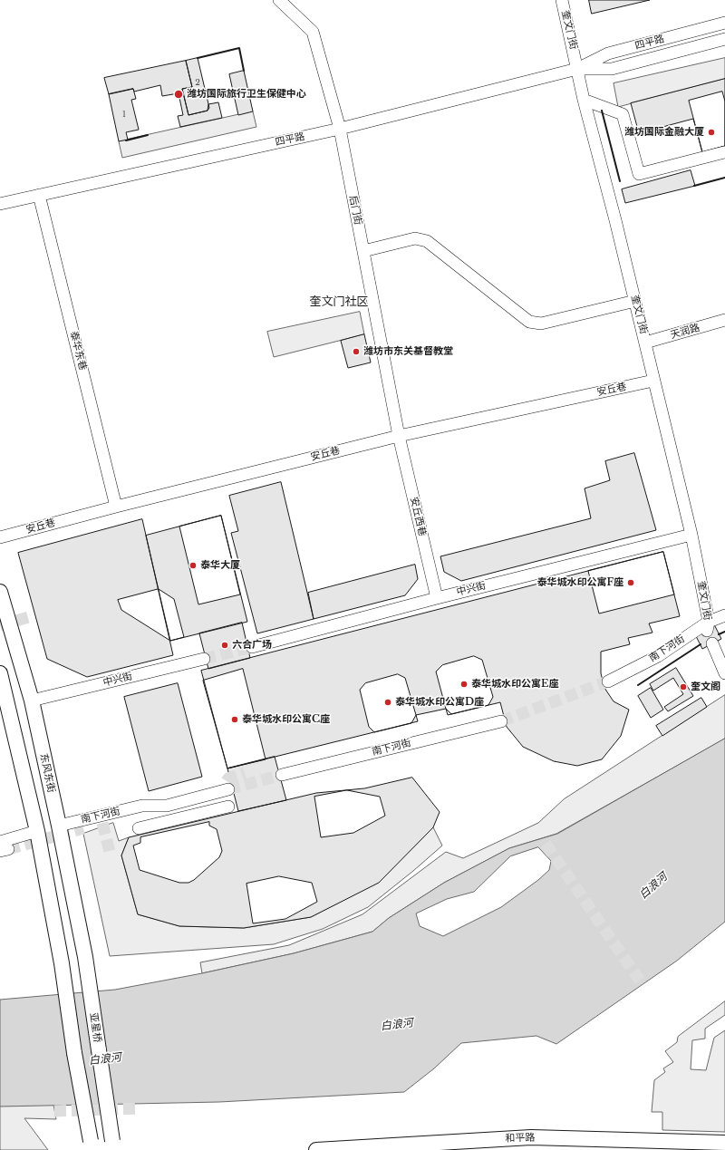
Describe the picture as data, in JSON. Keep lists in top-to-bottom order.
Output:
{
  "streets": {
    "main road": ["东风东街", "亚星桥", "和平路"],
    "street": [
      "奎文门街",
      "四平路",
      "后门街",
      "天润路",
      "泰华东巷",
      "安丘巷",
      "安丘西巷",
      "中兴街",
      "南下河街"
    ]
  },
  "crossings": [
    ["奎文门街", "四平路"],
    ["奎文门街", "天润路"],
    ["奎文门街", "安丘巷"],
    ["奎文门街", "中兴街"],
    ["奎文门街", "南下河街"],
    ["四平路", "后门街"],
    ["四平路", "泰华东巷"],
    ["后门街", "安丘巷"],
    ["后门街", "安丘西巷"],
    ["泰华东巷", "安丘巷"],
    ["安丘巷", "安丘西巷"],
    ["安丘西巷", "中兴街"],
    ["中兴街", "东风东街"],
    ["南下河街", "东风东街"],
    ["东风东街", "亚星桥"]
  ],
  "districts": ["奎文门社区"],
  "water": ["白浪河"],
  "places": [
    "潍坊国际旅行卫生保健中心",
    "潍坊国际金融大厦",
    "潍坊市东关基督教堂",
    "泰华大厦",
    "泰华城水印公寓F座",
    "六合广场",
    "泰华城水印公寓E座",
    "奎文阁",
    "泰华城水印公寓D座",
    "泰华城水印公寓C座"
  ],
  "house_numbers": ["2", "1"]
}
